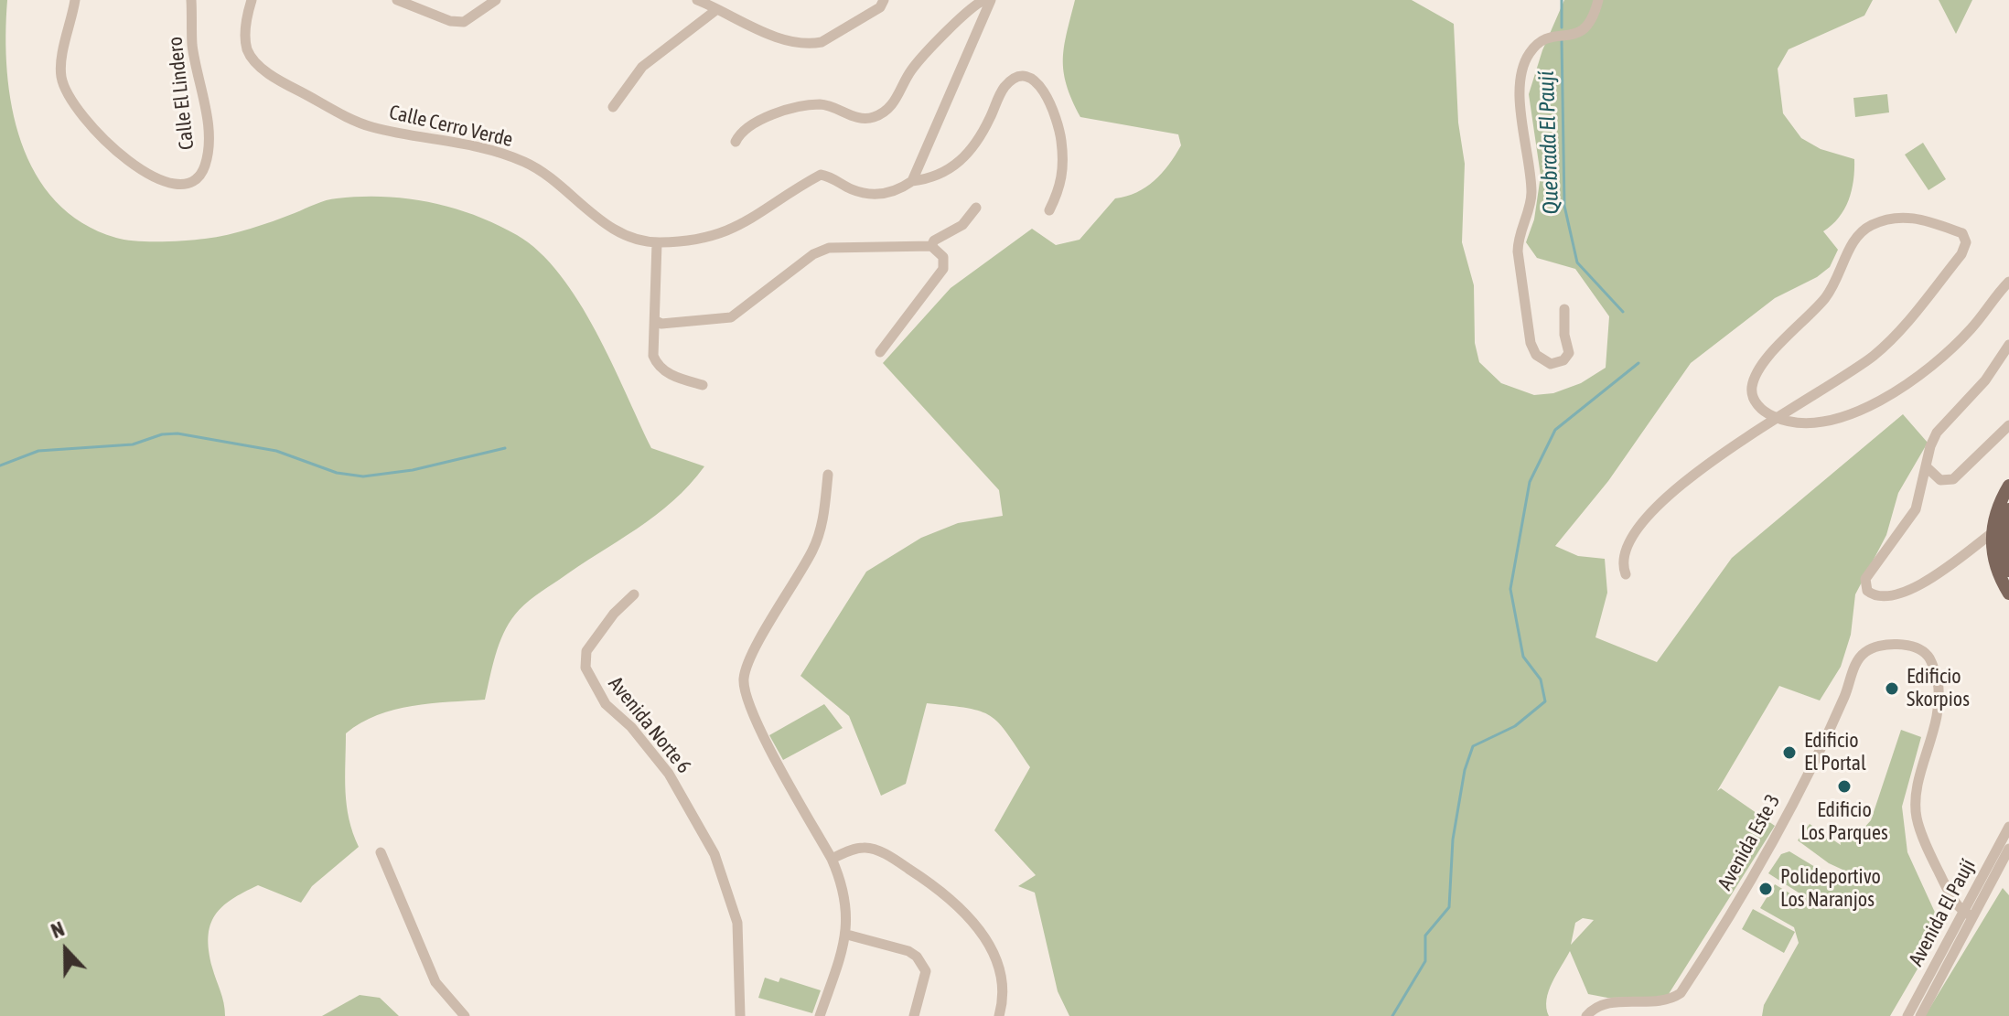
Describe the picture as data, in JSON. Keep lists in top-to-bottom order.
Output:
{
  "streets": {
    "street": [
      "Calle El Lindero",
      "Calle Cerro Verde",
      "Avenida Norte 6",
      "Avenida Este 3",
      "Avenida El Paují"
    ]
  },
  "crossings": [
    ["Avenida Este 3", "Avenida El Paují"]
  ],
  "water": ["Quebrada El Paují"],
  "places": [
    "Edificio Skorpios",
    "Edificio El Portal",
    "Edificio Los Parques",
    "Polideportivo Los Naranjos"
  ],
  "north": "top"
}
